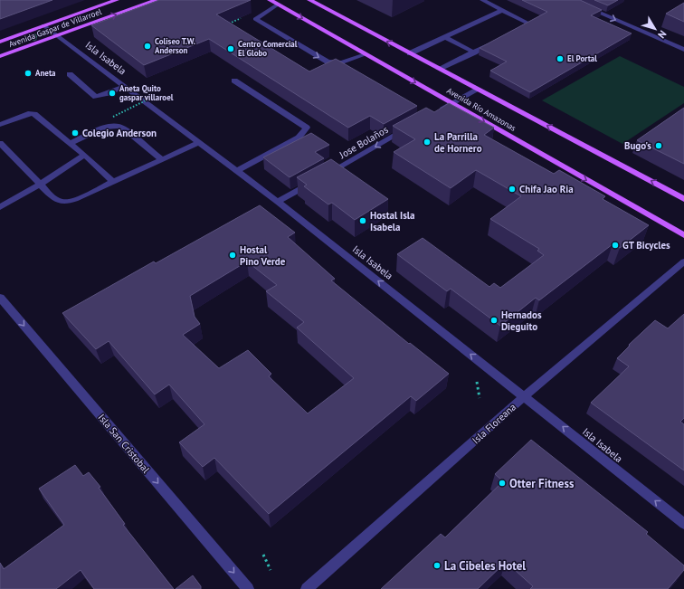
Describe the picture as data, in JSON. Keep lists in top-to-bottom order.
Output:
{
  "streets": {
    "main road": ["Avenida Gaspar de Villarroel", "Avenida Río Amazonas"],
    "street": [
      "Isla Isabela",
      "Jose Bolaños",
      "Isla Floreana",
      "Isla San Cristobal"
    ]
  },
  "crossings": [
    ["Avenida Gaspar de Villarroel", "Isla Isabela"],
    ["Isla Isabela", "Isla Floreana"]
  ],
  "one_way": ["Isla Isabela", "Jose Bolaños", "Isla San Cristobal"],
  "places": [
    "Coliseo T.W. Anderson",
    "Centro Comercial El Globo",
    "El Portal",
    "Aneta",
    "Aneta Quito gaspar villaroel",
    "Colegio Anderson",
    "La Parrilla de Hornero",
    "Bugo's",
    "Chifa Jao Ria",
    "Hostal Isla Isabela",
    "GT Bicycles",
    "Hostal Pino Verde",
    "Hernados Dieguito",
    "Otter Fitness",
    "La Cibeles Hotel"
  ],
  "north": "bottom right"
}
